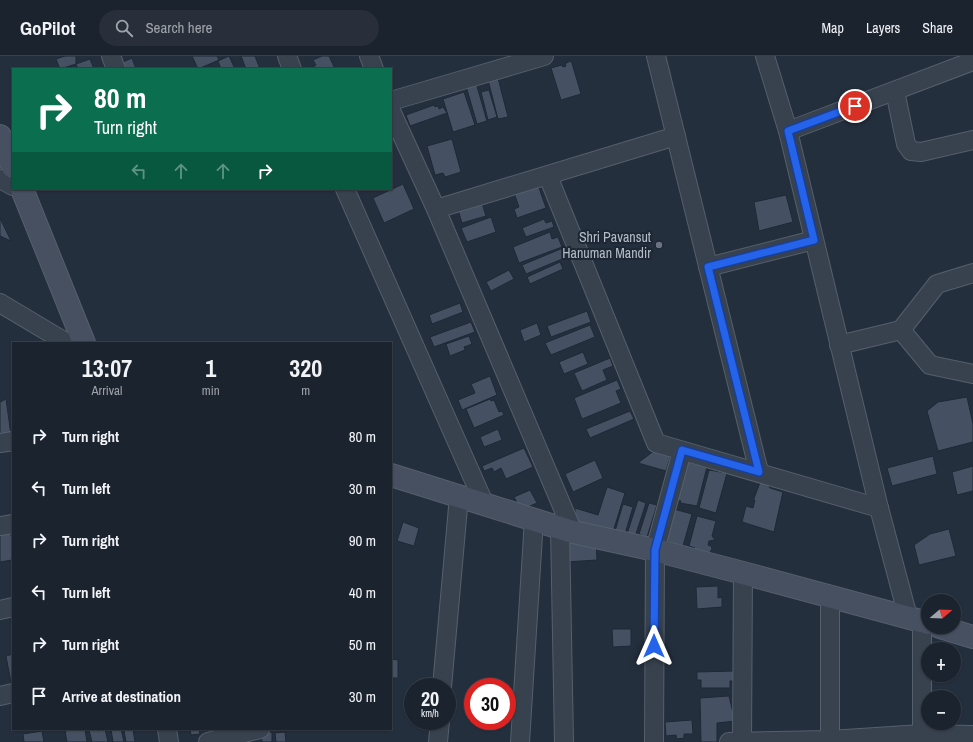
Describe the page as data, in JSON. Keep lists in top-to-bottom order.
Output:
{
  "places": ["Shri Pavansut Hanuman Mandir"],
  "north": "right",
  "page": {
    "header": "GoPilot",
    "search": "Search here",
    "nav": ["Map", "Layers", "Share"],
    "turn": ["80 m", "Turn right"],
    "eta": [
      "13:07",
      "Arrival",
      "1",
      "min",
      "320",
      "m"
    ],
    "list": [
      {
        "name": "Turn right",
        "value": "80 m"
      },
      {
        "name": "Turn left",
        "value": "30 m"
      },
      {
        "name": "Turn right",
        "value": "90 m"
      },
      {
        "name": "Turn left",
        "value": "40 m"
      },
      {
        "name": "Turn right",
        "value": "50 m"
      },
      {
        "name": "Arrive at destination",
        "value": "30 m"
      }
    ],
    "map_buttons": ["+", "−"],
    "speed": "20 km/h",
    "limit": "30"
  }
}
